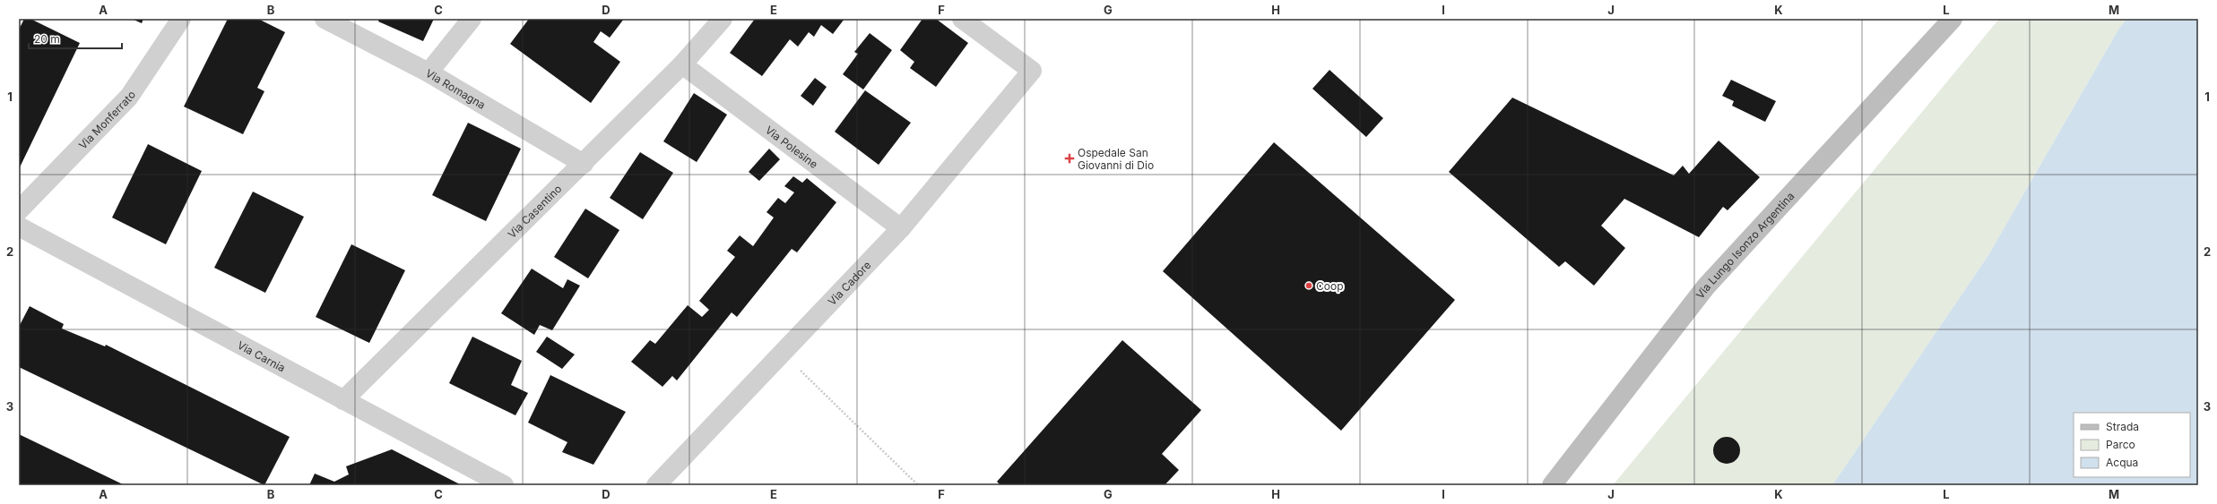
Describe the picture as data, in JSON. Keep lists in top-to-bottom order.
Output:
{
  "streets": {
    "main road": ["Via Lungo Isonzo Argentina"],
    "street": [
      "Via Romagna",
      "Via Monferrato",
      "Via Polesine",
      "Via Casentino",
      "Via Cadore",
      "Via Carnia"
    ]
  },
  "crossings": [
    ["Via Romagna", "Via Casentino"],
    ["Via Polesine", "Via Casentino"],
    ["Via Polesine", "Via Cadore"],
    ["Via Casentino", "Via Carnia"]
  ],
  "places": {
    "health": ["Ospedale San Giovanni di Dio"],
    "other": ["Coop"]
  },
  "legend": ["Strada", "Parco", "Acqua"],
  "scale_bar": "20 m",
  "grid": {
    "columns": [
      "A",
      "B",
      "C",
      "D",
      "E",
      "F",
      "G",
      "H",
      "I",
      "J",
      "K",
      "L",
      "M"
    ],
    "rows": ["1", "2", "3"]
  }
}
